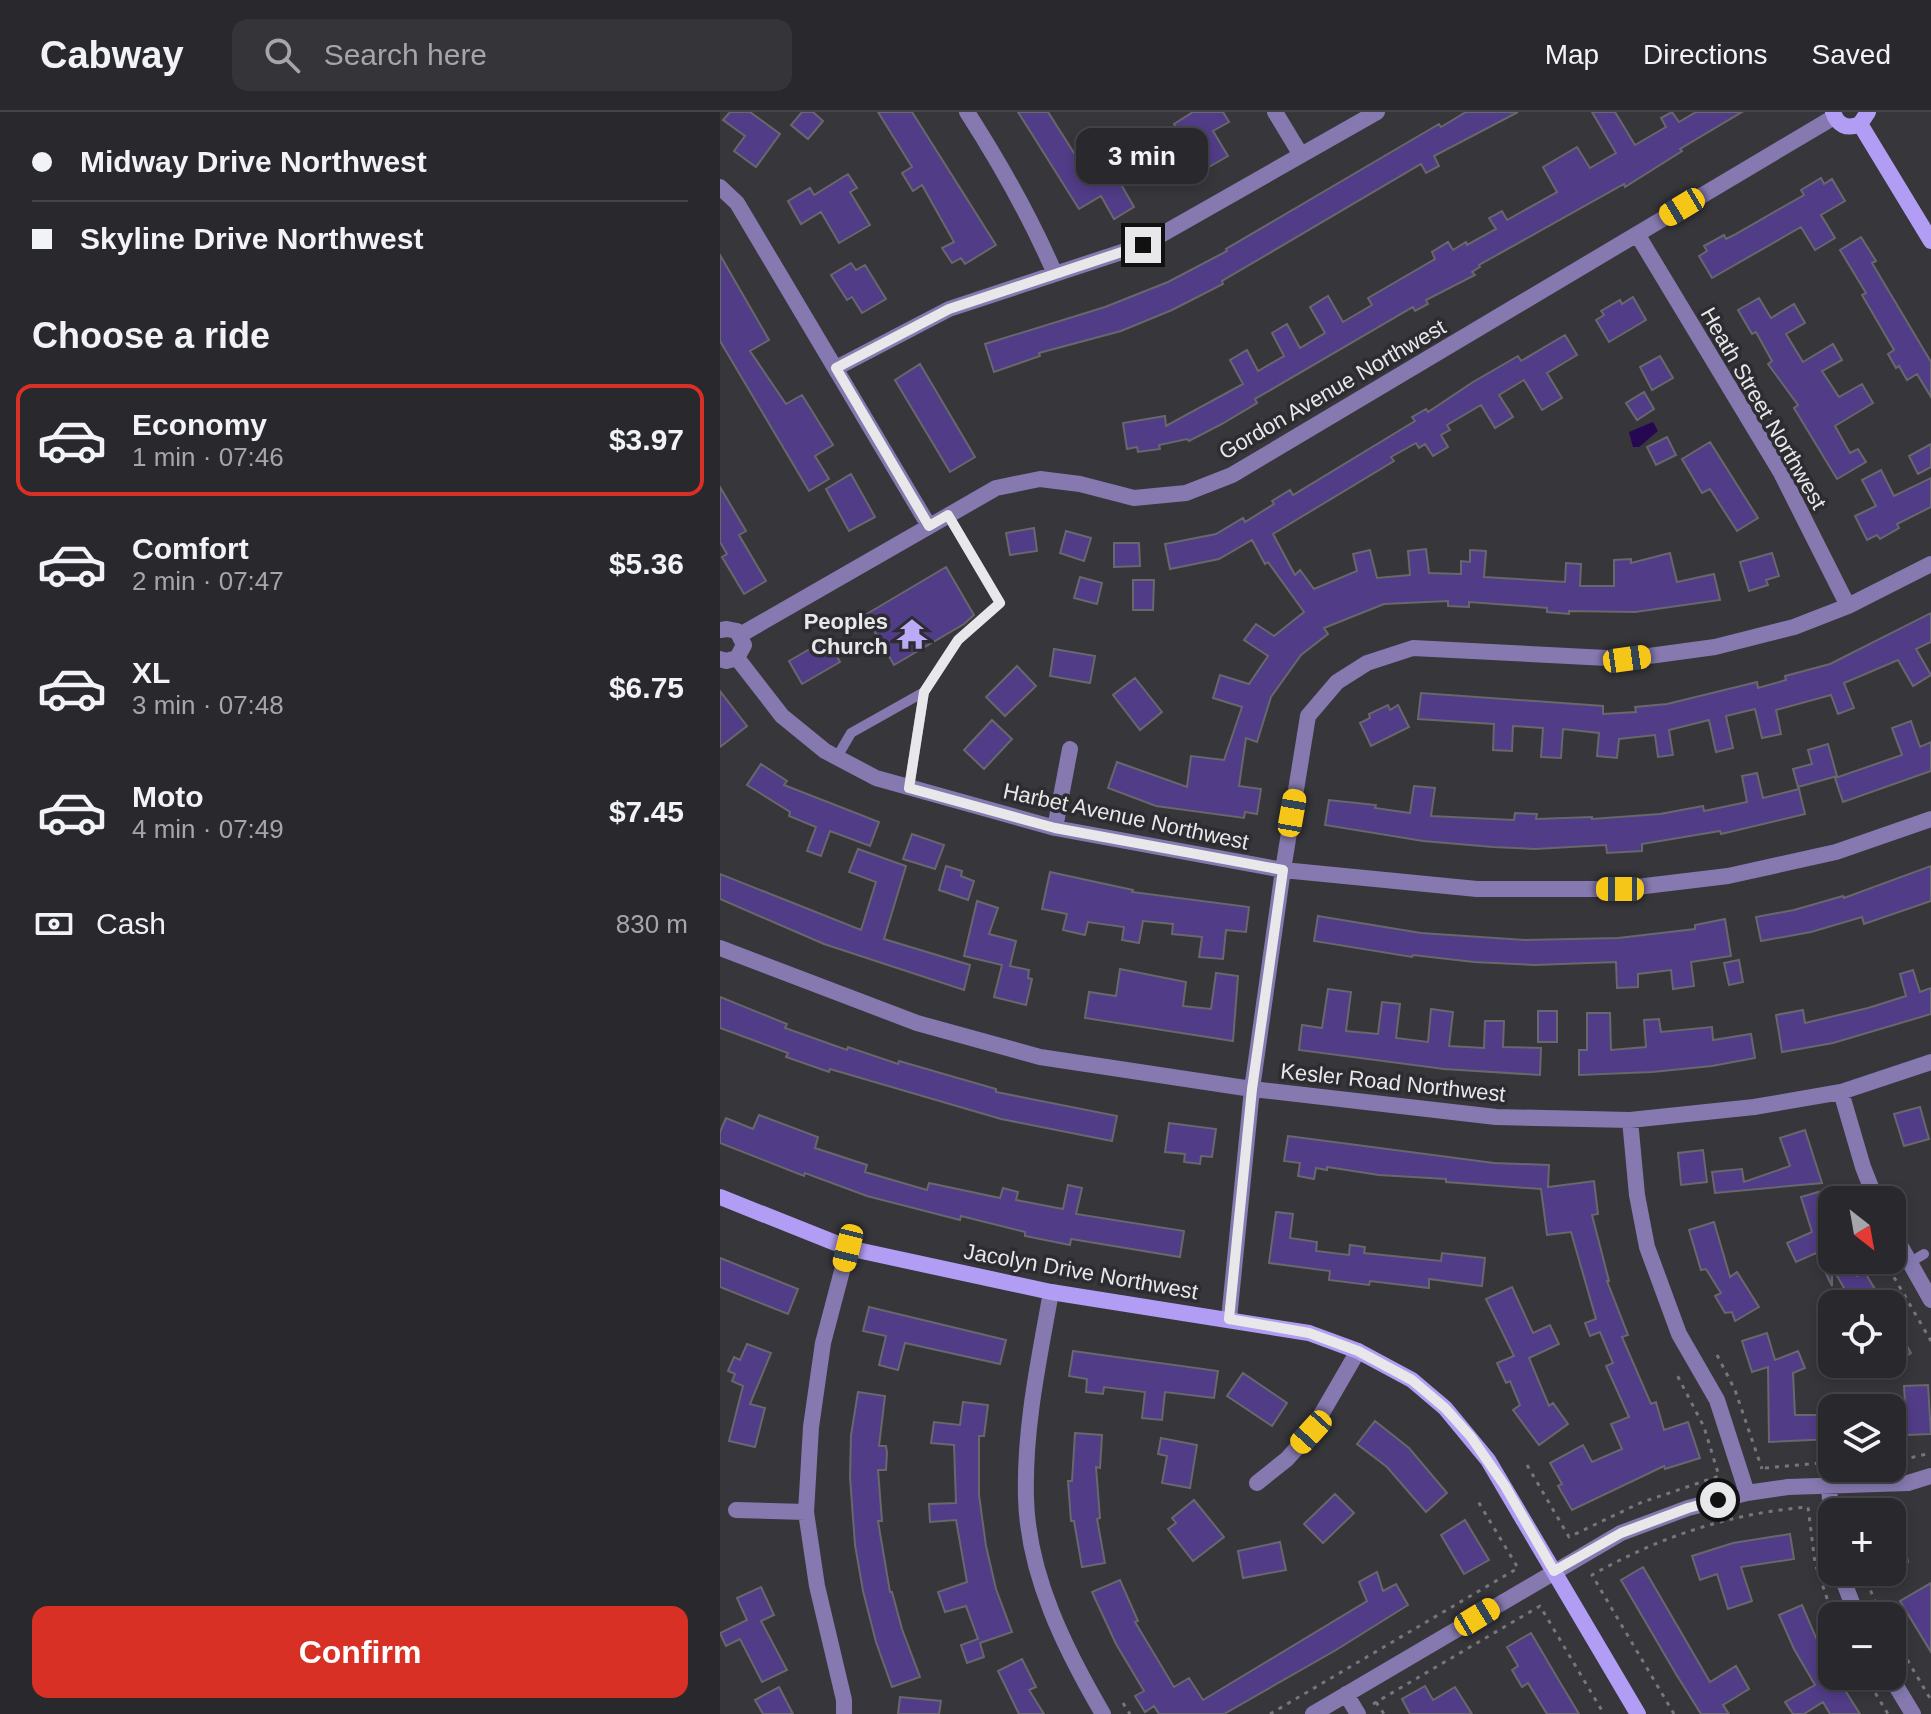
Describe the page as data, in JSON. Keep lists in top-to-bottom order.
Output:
{
  "streets": {
    "street": [
      "Gordon Avenue Northwest",
      "Heath Street Northwest",
      "Harbet Avenue Northwest",
      "Kesler Road Northwest",
      "Jacolyn Drive Northwest"
    ]
  },
  "crossings": [
    ["Gordon Avenue Northwest", "Heath Street Northwest"]
  ],
  "places": {
    "temple": ["Peoples Church"]
  },
  "north": "bottom right",
  "page": {
    "header": "Cabway",
    "search": "Search here",
    "nav": ["Map", "Directions", "Saved"],
    "banner": ["Midway Drive Northwest", "Skyline Drive Northwest"],
    "bubble": "3 min",
    "heading": "Choose a ride",
    "list": [
      {
        "name": "Economy",
        "note": "1 min · 07:46",
        "value": "$3.97"
      },
      {
        "name": "Comfort",
        "note": "2 min · 07:47",
        "value": "$5.36"
      },
      {
        "name": "XL",
        "note": "3 min · 07:48",
        "value": "$6.75"
      },
      {
        "name": "Moto",
        "note": "4 min · 07:49",
        "value": "$7.45"
      }
    ],
    "pay": ["Cash", "830 m"],
    "map_buttons": ["+", "−"],
    "buttons": "Confirm"
  }
}
